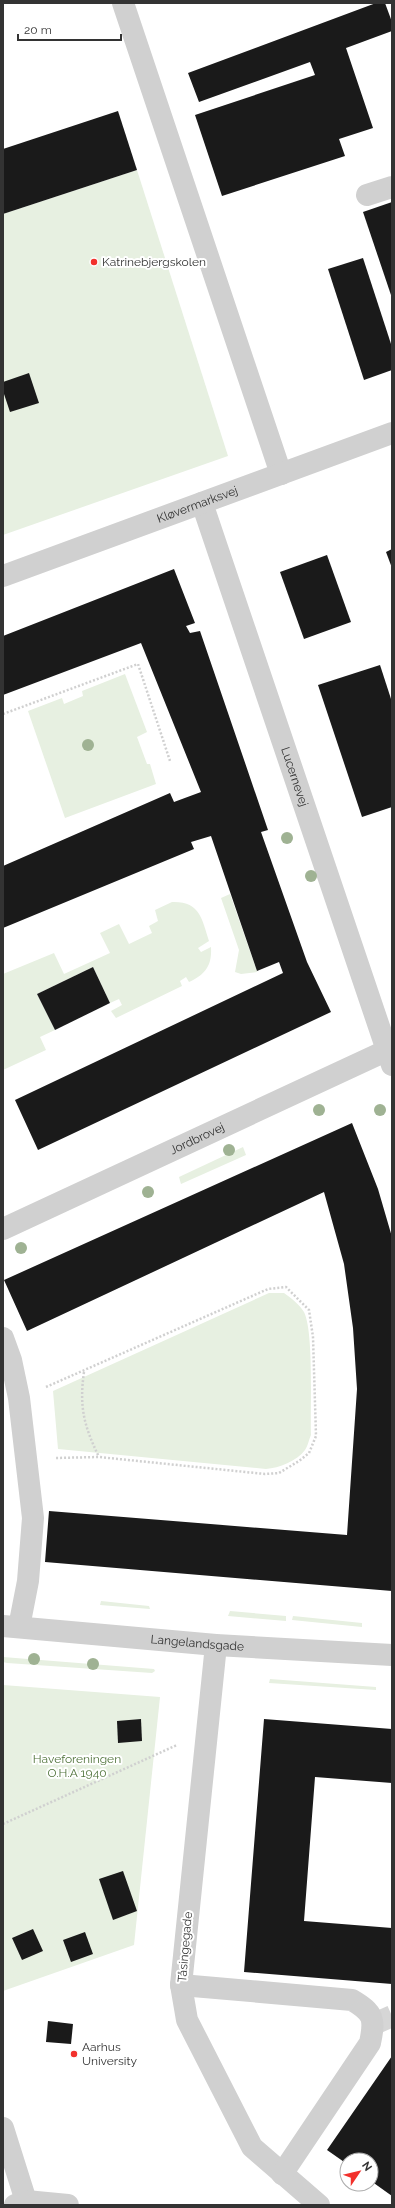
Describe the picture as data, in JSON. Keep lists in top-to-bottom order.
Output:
{
  "streets": {
    "street": [
      "Kløvermarksvej",
      "Lucernevej",
      "Jordbrovej",
      "Langelandsgade",
      "Tåsingegade"
    ]
  },
  "crossings": [
    ["Kløvermarksvej", "Lucernevej"],
    ["Lucernevej", "Jordbrovej"],
    ["Langelandsgade", "Tåsingegade"]
  ],
  "parks": ["Haveforeningen O.H.A 1940"],
  "places": ["Katrinebjergskolen", "Aarhus University"],
  "scale_bar": "20 m",
  "north": "top right"
}
